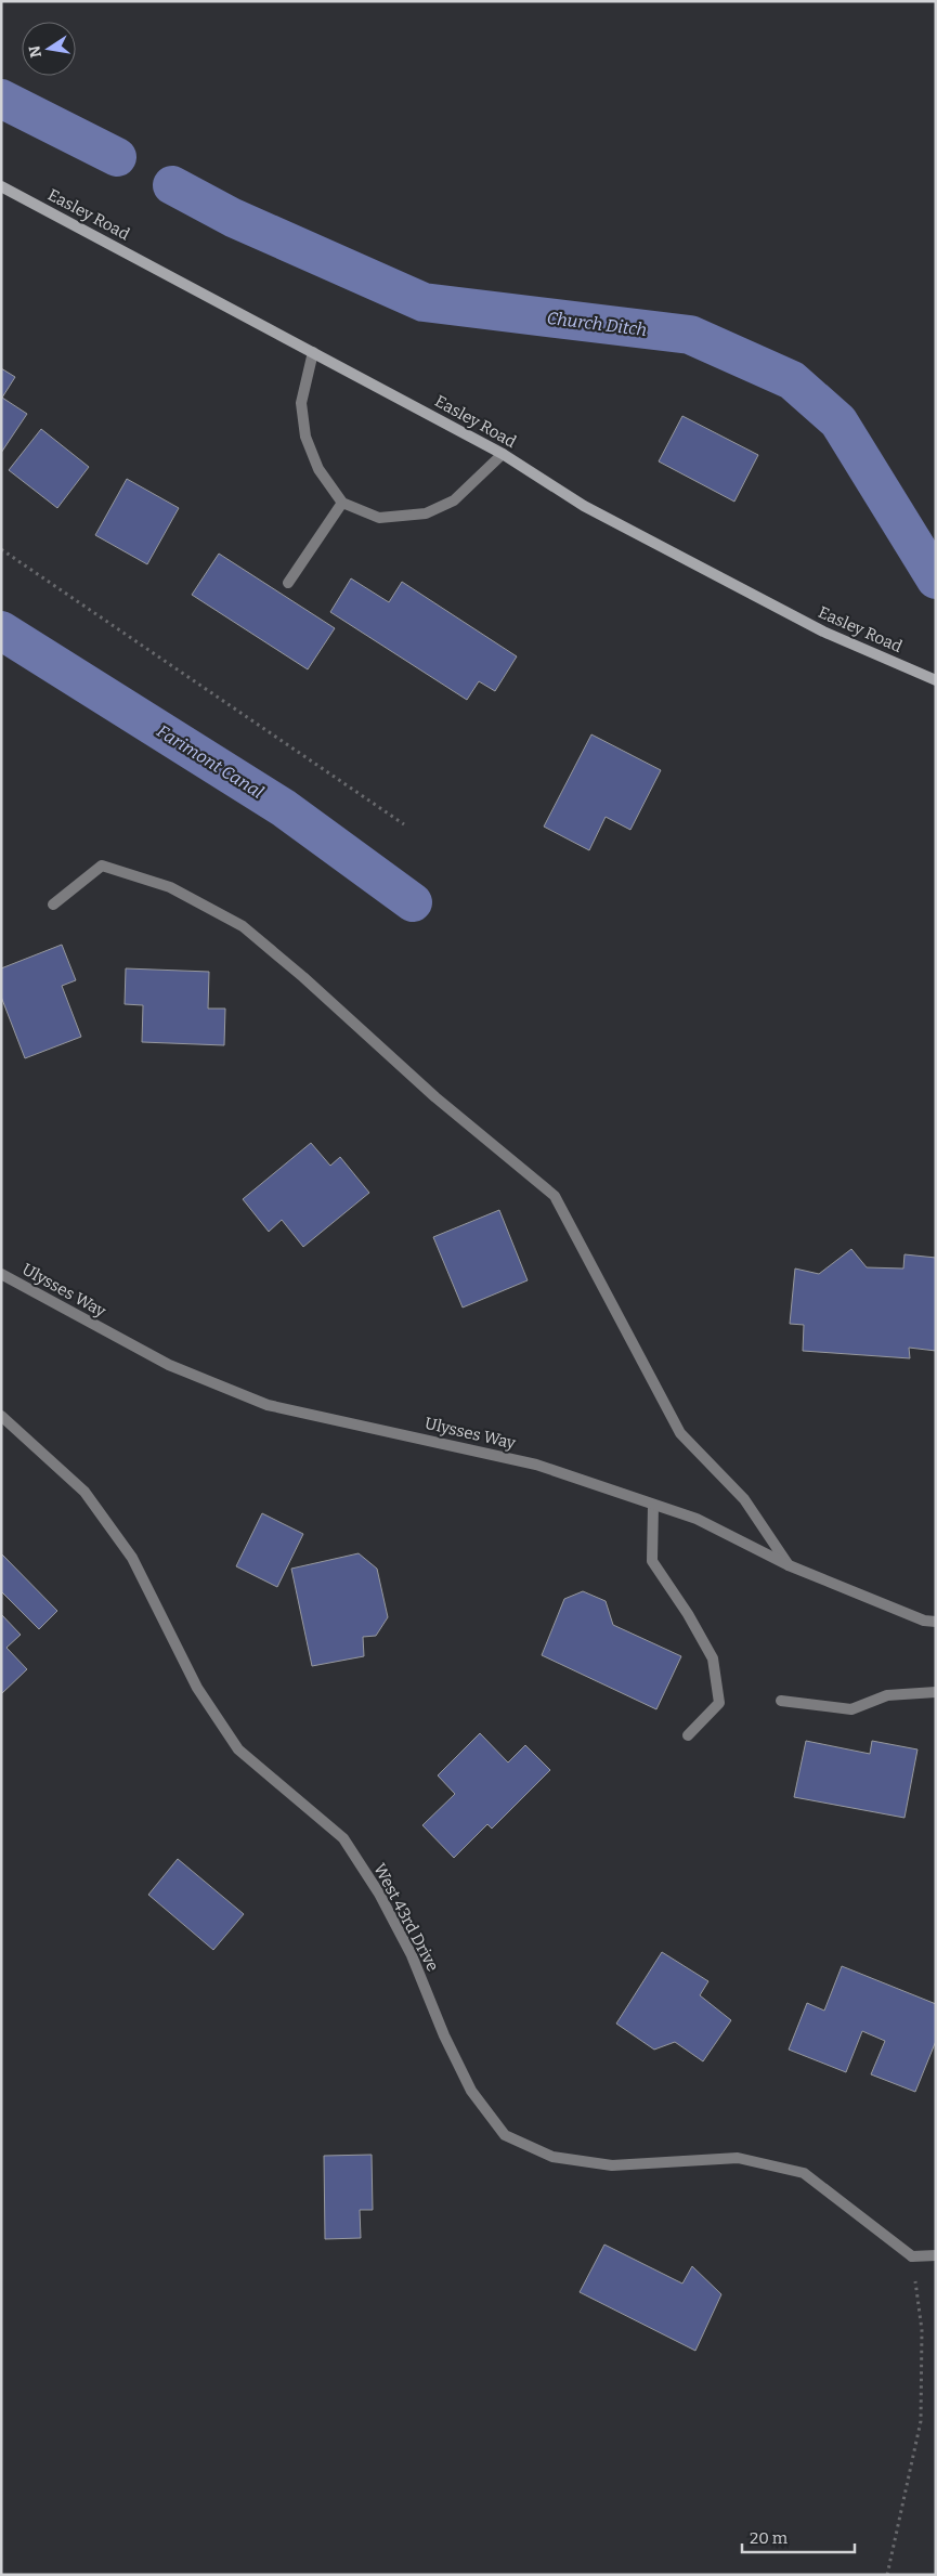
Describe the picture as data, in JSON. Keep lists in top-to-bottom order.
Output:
{
  "streets": {
    "street": ["Easley Road", "Ulysses Way", "West 43rd Drive"]
  },
  "water": ["Church Ditch", "Farimont Canal"],
  "scale_bar": "20 m",
  "north": "left"
}
